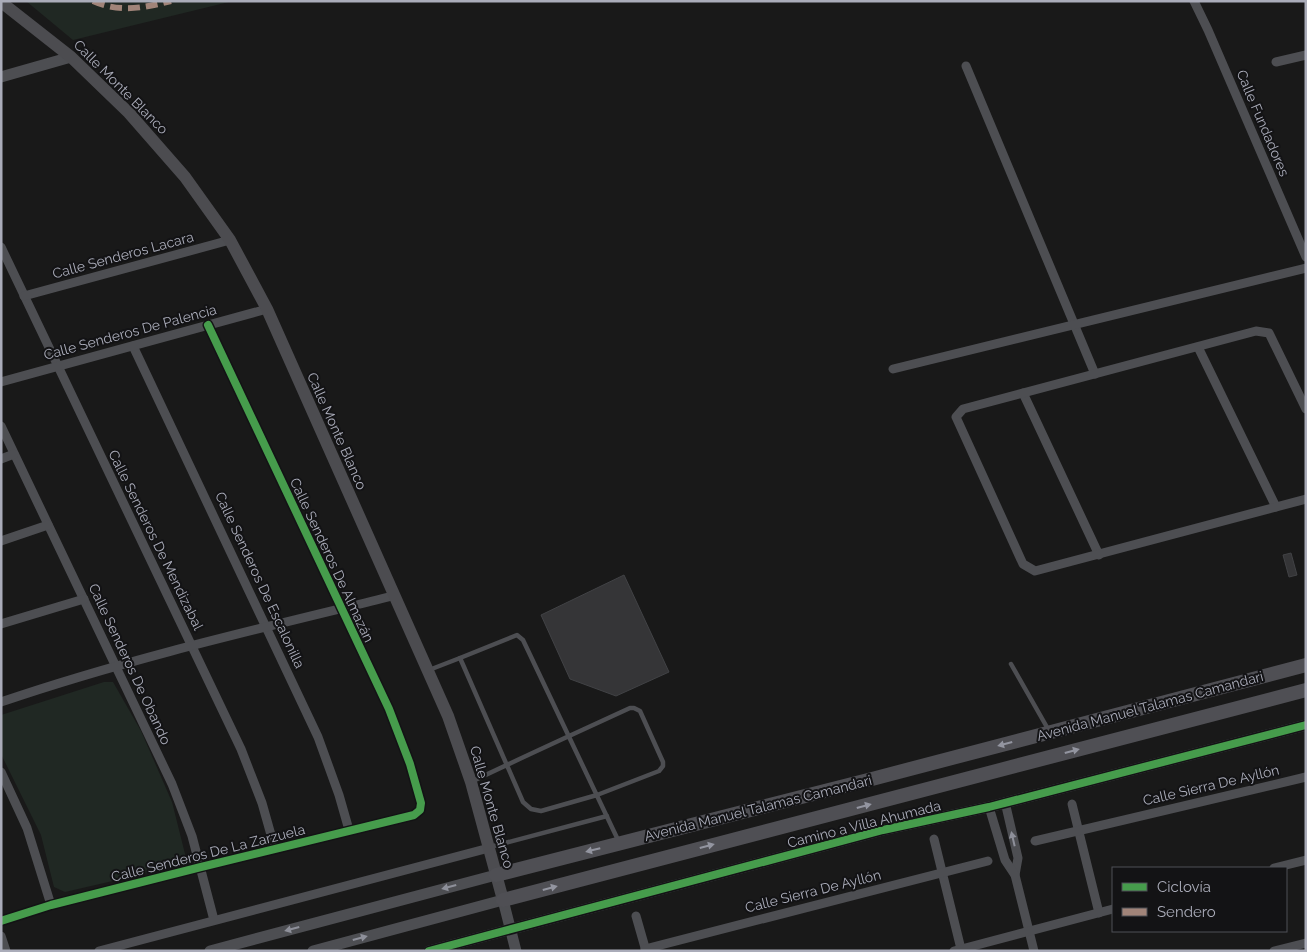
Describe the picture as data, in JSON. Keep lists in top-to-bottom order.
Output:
{
  "streets": {
    "main road": ["Calle Monte Blanco", "Avenida Manuel Talamas Camandari"],
    "street": [
      "Calle Fundadores",
      "Calle Senderos Lacara",
      "Calle Senderos De Palencia",
      "Calle Senderos De Mendizabal",
      "Calle Senderos De Almazán",
      "Calle Senderos De Escalonilla",
      "Calle Senderos De Obando",
      "Calle Sierra De Ayllón",
      "Camino a Villa Ahumada",
      "Calle Senderos De La Zarzuela"
    ]
  },
  "crossings": [
    ["Calle Monte Blanco", "Calle Senderos Lacara"],
    ["Calle Monte Blanco", "Calle Senderos De Palencia"],
    ["Calle Monte Blanco", "Avenida Manuel Talamas Camandari"],
    ["Calle Monte Blanco", "Camino a Villa Ahumada"],
    ["Calle Senderos Lacara", "Calle Senderos De Mendizabal"],
    ["Calle Senderos De Palencia", "Calle Senderos De Mendizabal"],
    ["Calle Senderos De Palencia", "Calle Senderos De Almazán"],
    ["Calle Senderos De Palencia", "Calle Senderos De Escalonilla"],
    ["Calle Senderos De Mendizabal", "Calle Senderos De La Zarzuela"],
    ["Calle Senderos De Almazán", "Calle Senderos De La Zarzuela"],
    ["Calle Senderos De Escalonilla", "Calle Senderos De La Zarzuela"],
    ["Calle Senderos De Obando", "Calle Senderos De La Zarzuela"]
  ],
  "legend": ["Ciclovía", "Sendero"]
}
